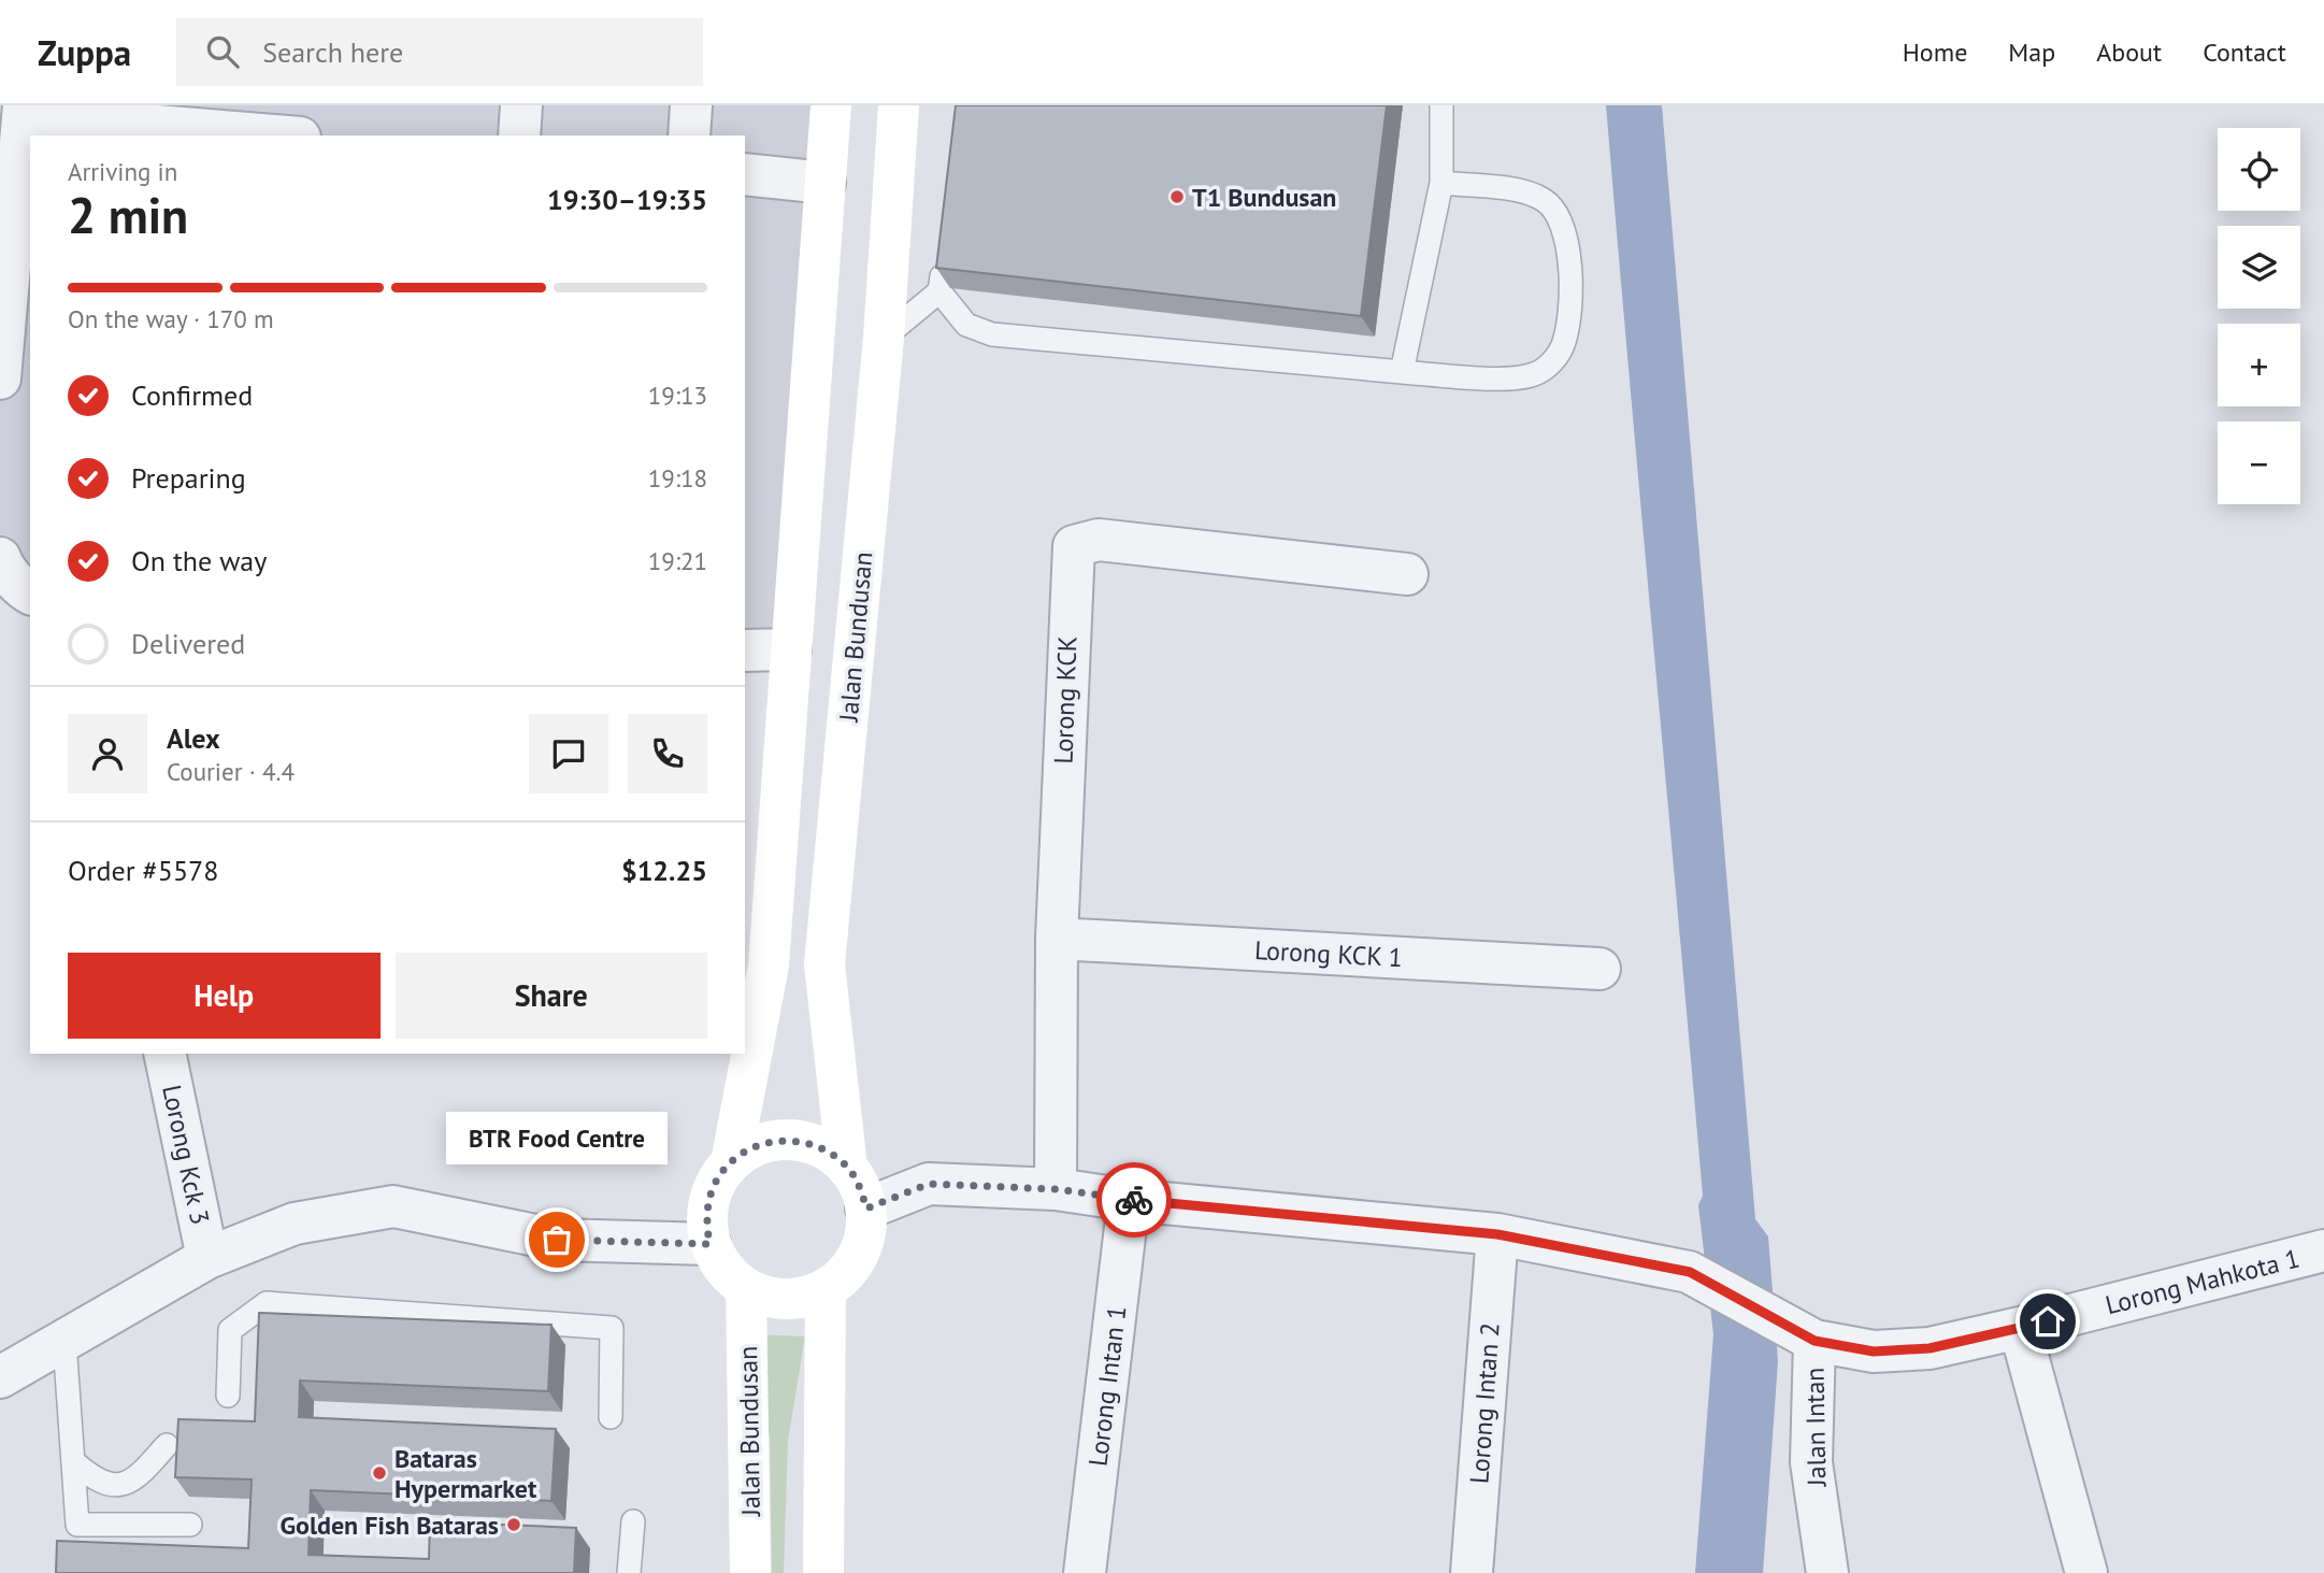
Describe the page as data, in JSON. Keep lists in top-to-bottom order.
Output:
{
  "streets": {
    "main road": ["Jalan Bundusan"],
    "street": [
      "Lorong KCK",
      "Lorong KCK 1",
      "Lorong Kck 3",
      "Lorong Mahkota 1",
      "Lorong Intan 1",
      "Lorong Intan 2",
      "Jalan Intan"
    ]
  },
  "crossings": [
    ["Lorong KCK", "Lorong KCK 1"],
    ["Lorong Mahkota 1", "Jalan Intan"]
  ],
  "places": [
    "T1 Bundusan",
    "BTR Food Centre",
    "Bataras Hypermarket",
    "Golden Fish Bataras"
  ],
  "page": {
    "header": "Zuppa",
    "search": "Search here",
    "nav": [
      "Home",
      "Map",
      "About",
      "Contact"
    ],
    "map_buttons": ["+", "−"],
    "heading": ["2 min", "Arriving in", "19:30–19:35"],
    "panel": [
      "Alex",
      "Courier · 4.4",
      "Order #5578",
      "$12.25"
    ],
    "bar": "On the way · 170 m",
    "list": [
      ["Confirmed", "19:13"],
      ["Preparing", "19:18"],
      ["On the way", "19:21"],
      "Delivered"
    ],
    "buttons": ["Help", "Share"],
    "bubble": "BTR Food Centre"
  }
}
